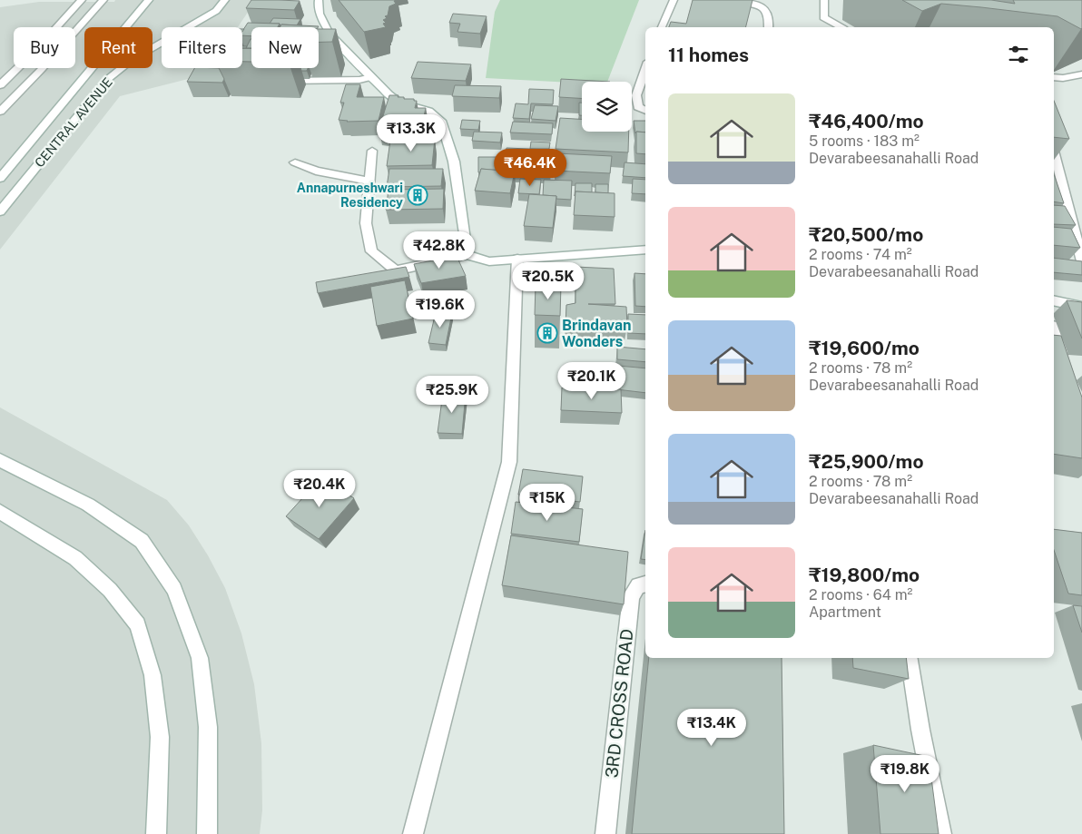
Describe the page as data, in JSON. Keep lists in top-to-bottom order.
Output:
{
  "streets": {
    "street": ["CENTRAL AVENUE", "3RD CROSS ROAD"]
  },
  "places": {
    "building": ["Annapurneshwari Residency", "Brindavan Wonders"]
  },
  "page": {
    "chip": [
      "Buy",
      "Rent",
      "Filters",
      "New"
    ],
    "heading": "11 homes",
    "list": [
      {
        "name": "₹46,400/mo",
        "note": "5 rooms · 183 m² · Devarabeesanahalli Road"
      },
      {
        "name": "₹20,500/mo",
        "note": "2 rooms · 74 m² · Devarabeesanahalli Road"
      },
      {
        "name": "₹19,600/mo",
        "note": "2 rooms · 78 m² · Devarabeesanahalli Road"
      },
      {
        "name": "₹25,900/mo",
        "note": "2 rooms · 78 m² · Devarabeesanahalli Road"
      },
      {
        "name": "₹19,800/mo",
        "note": "2 rooms · 64 m² · Apartment"
      }
    ],
    "price": [
      "₹13.3K",
      "₹46.4K",
      "₹42.8K",
      "₹20.5K",
      "₹19.6K",
      "₹20.1K",
      "₹25.9K",
      "₹20.4K",
      "₹15K",
      "₹13.4K",
      "₹19.8K"
    ]
  }
}
